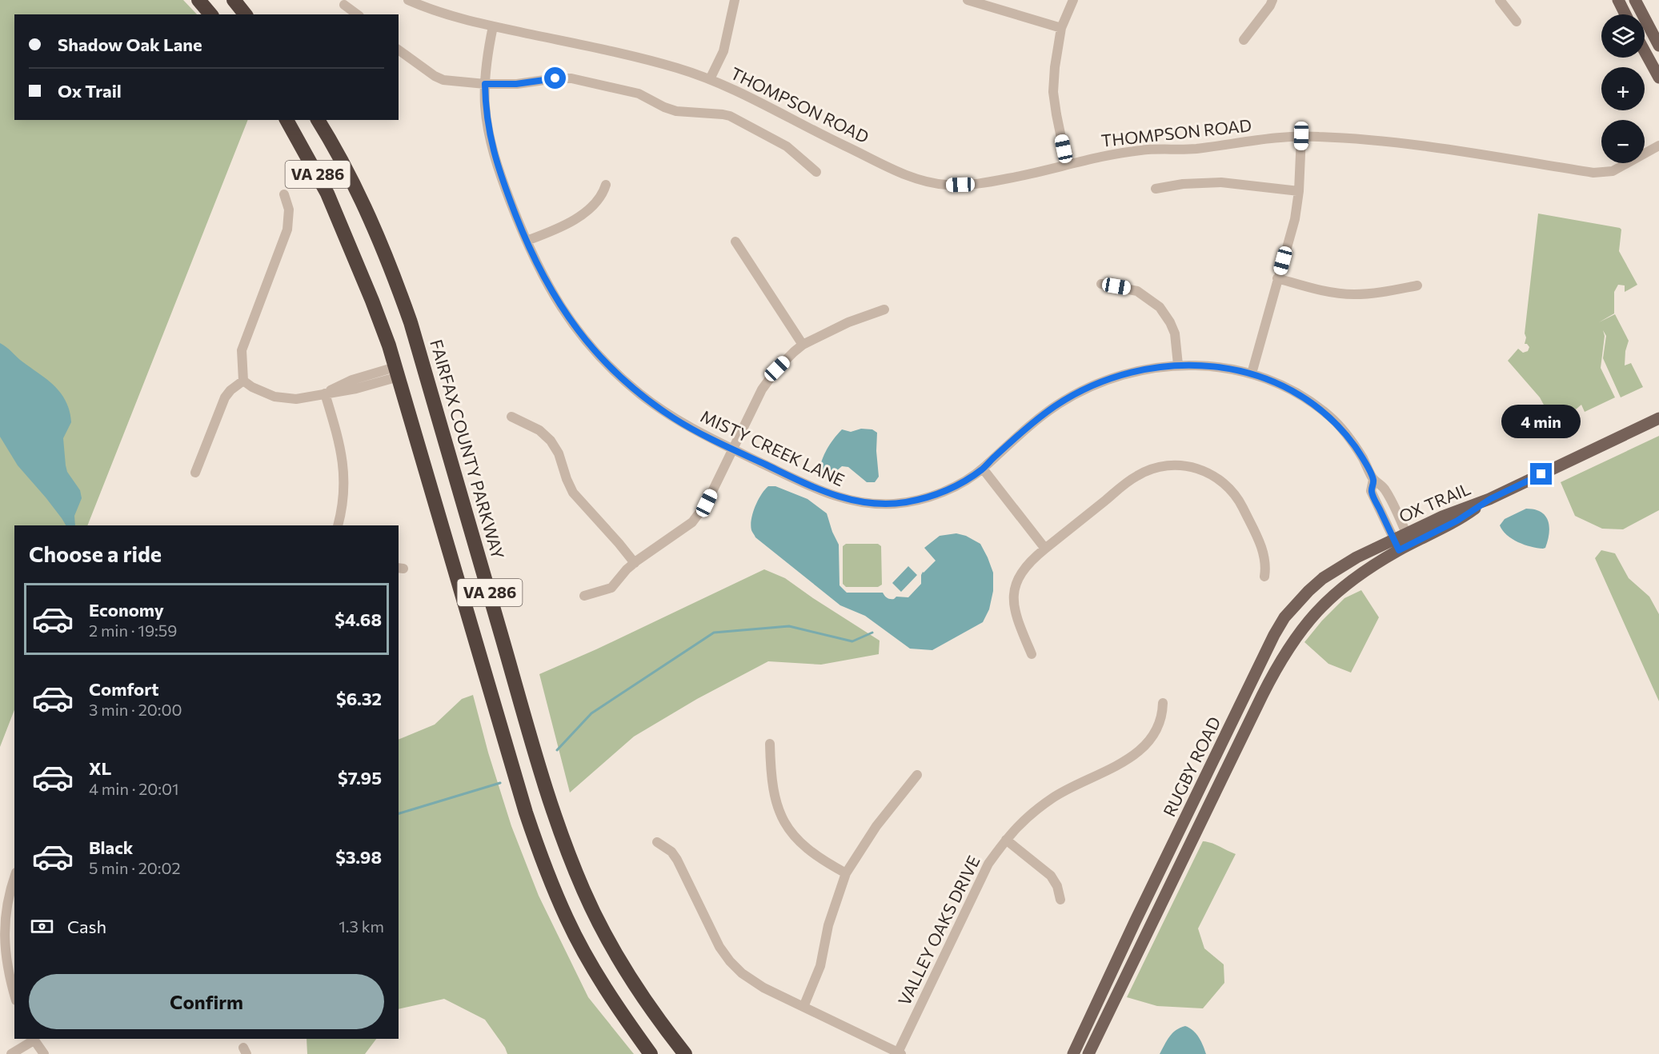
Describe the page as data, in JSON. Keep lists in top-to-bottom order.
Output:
{
  "streets": {
    "highway": ["VA 286", "FAIRFAX COUNTY PARKWAY"],
    "main road": ["OX TRAIL", "RUGBY ROAD"],
    "street": ["THOMPSON ROAD", "MISTY CREEK LANE", "VALLEY OAKS DRIVE"]
  },
  "crossings": [
    ["THOMPSON ROAD", "MISTY CREEK LANE"],
    ["MISTY CREEK LANE", "OX TRAIL"],
    ["MISTY CREEK LANE", "RUGBY ROAD"],
    ["OX TRAIL", "RUGBY ROAD"]
  ],
  "page": {
    "map_buttons": ["+", "−"],
    "banner": ["Shadow Oak Lane", "Ox Trail"],
    "bubble": "4 min",
    "heading": "Choose a ride",
    "list": [
      {
        "name": "Economy",
        "note": "2 min · 19:59",
        "value": "$4.68"
      },
      {
        "name": "Comfort",
        "note": "3 min · 20:00",
        "value": "$6.32"
      },
      {
        "name": "XL",
        "note": "4 min · 20:01",
        "value": "$7.95"
      },
      {
        "name": "Black",
        "note": "5 min · 20:02",
        "value": "$3.98"
      }
    ],
    "pay": ["Cash", "1.3 km"],
    "buttons": "Confirm"
  }
}
